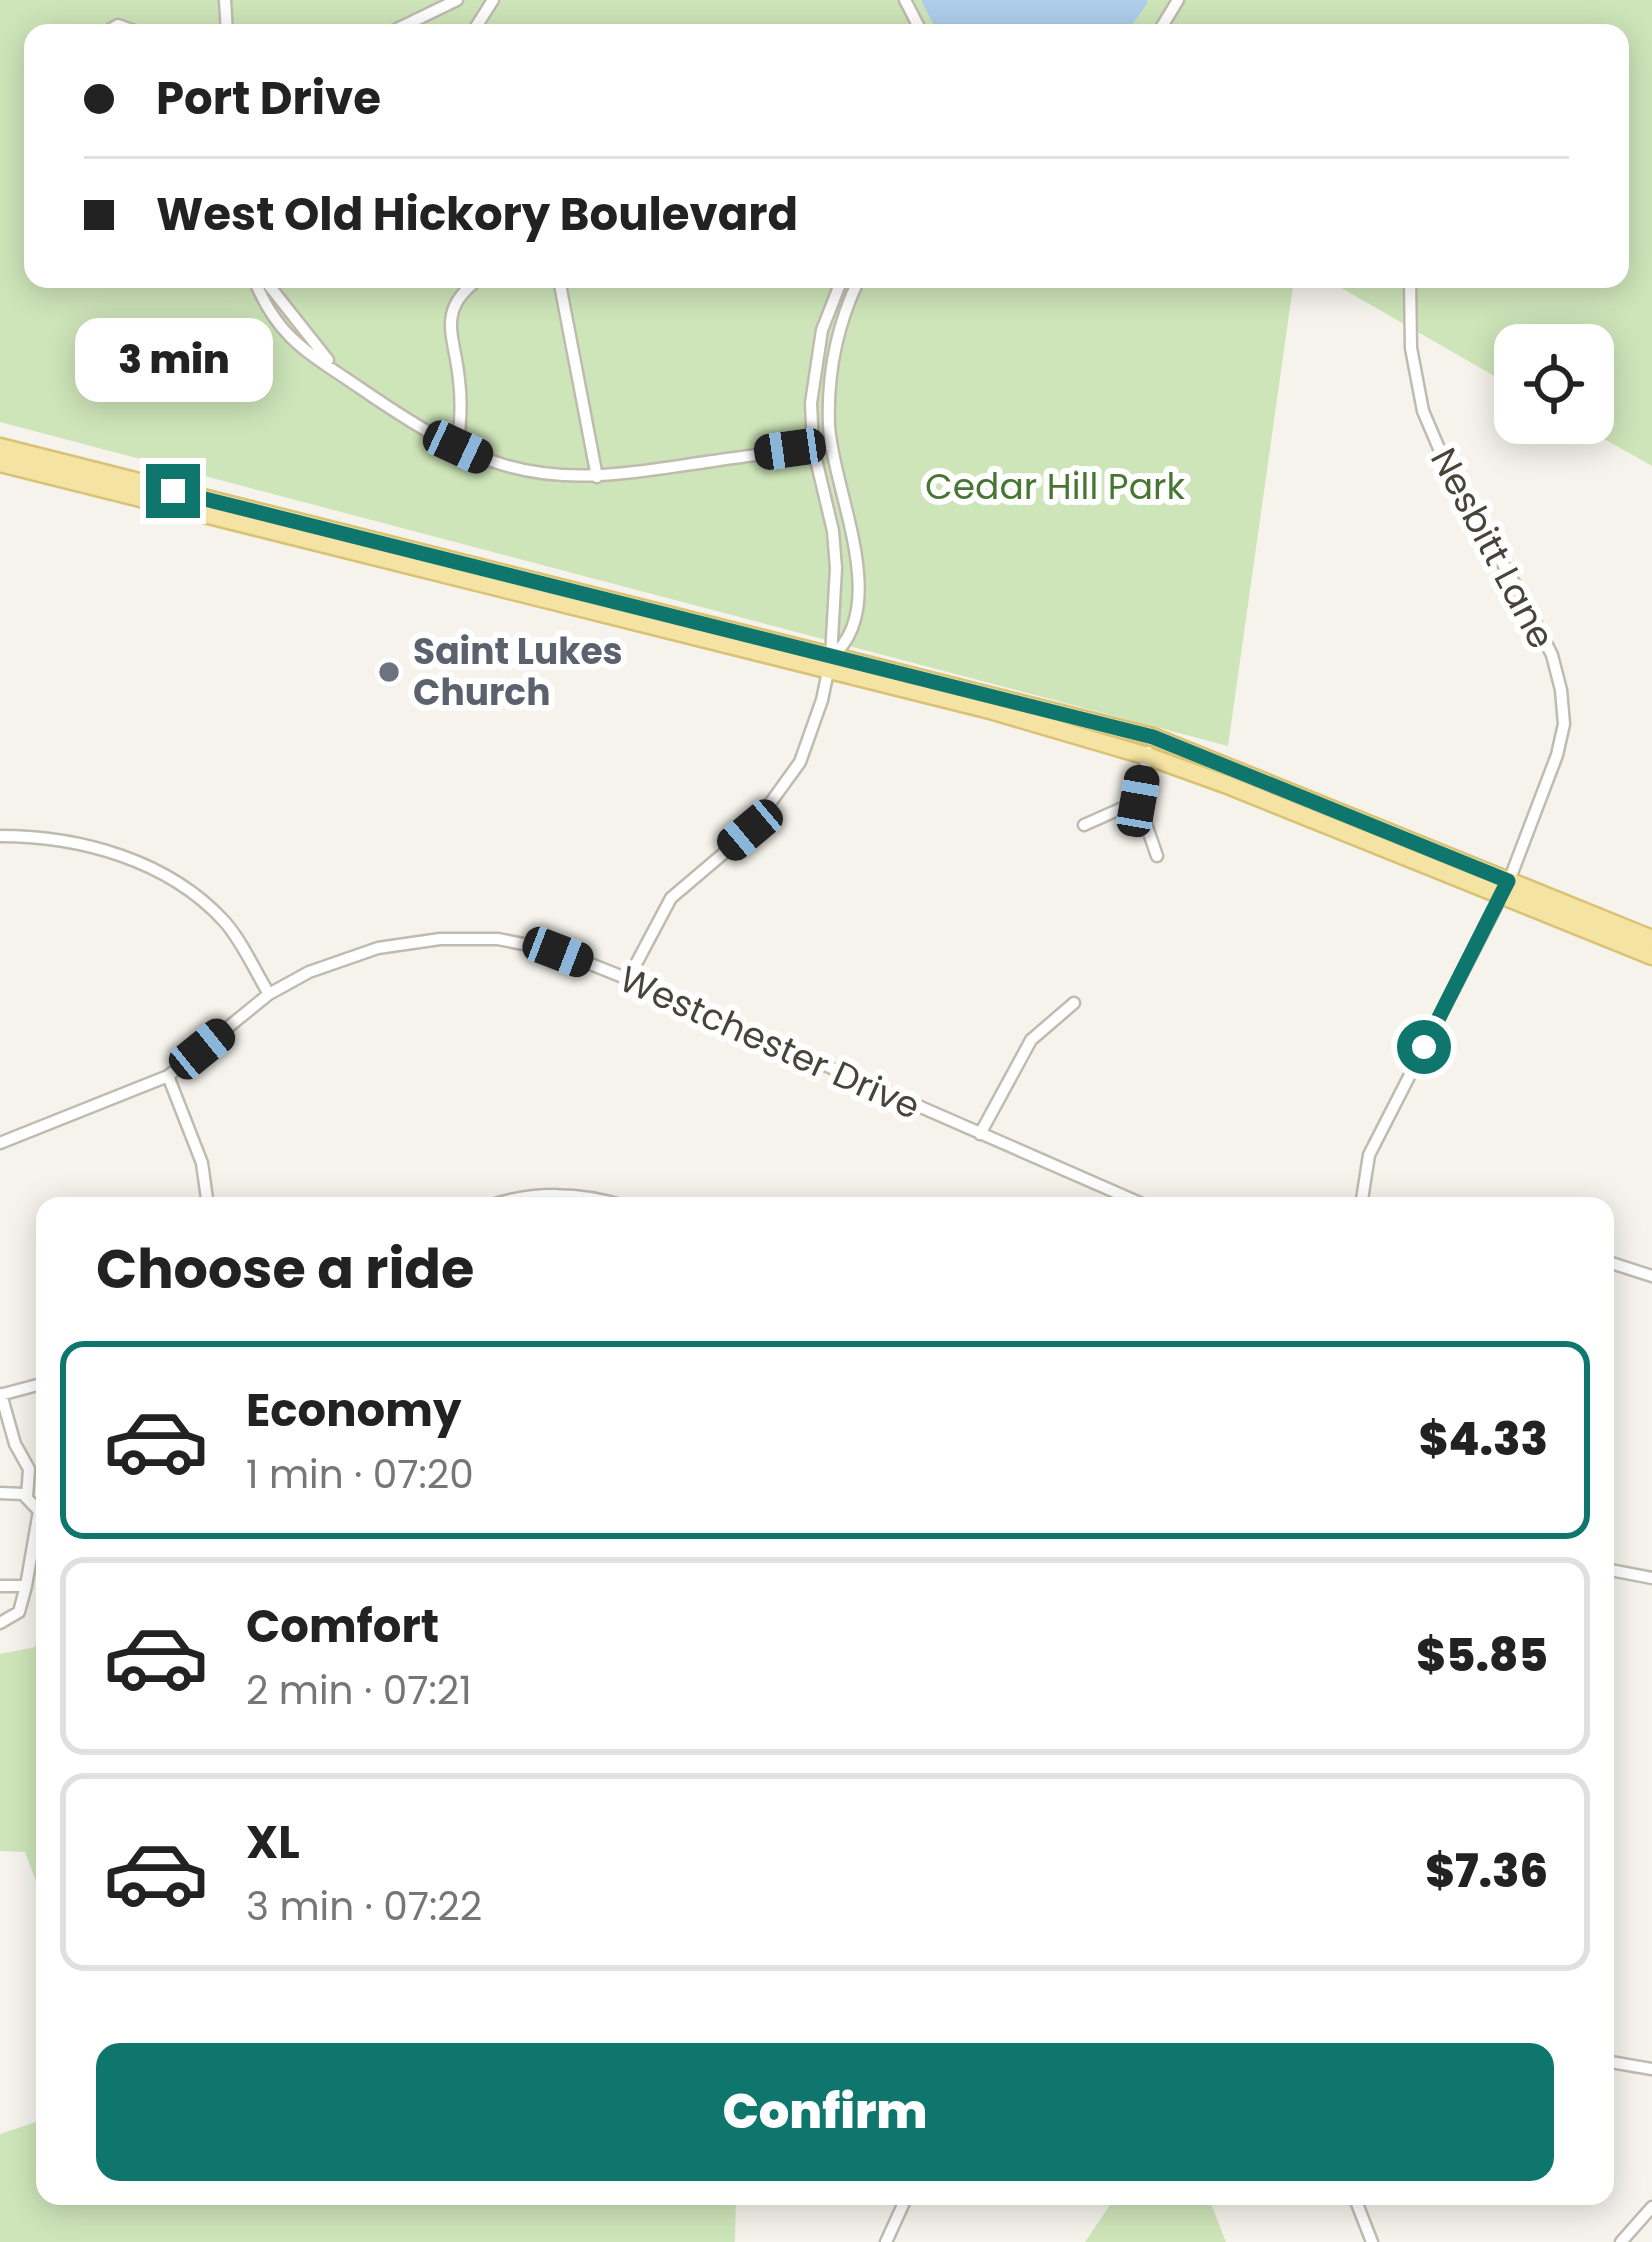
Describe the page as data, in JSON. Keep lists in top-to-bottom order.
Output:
{
  "streets": {
    "street": ["Nesbitt Lane", "Westchester Drive"]
  },
  "parks": ["Cedar Hill Park"],
  "places": ["Saint Lukes Church"],
  "page": {
    "banner": ["Port Drive", "West Old Hickory Boulevard"],
    "bubble": "3 min",
    "heading": "Choose a ride",
    "list": [
      {
        "name": "Economy",
        "note": "1 min · 07:20",
        "value": "$4.33"
      },
      {
        "name": "Comfort",
        "note": "2 min · 07:21",
        "value": "$5.85"
      },
      {
        "name": "XL",
        "note": "3 min · 07:22",
        "value": "$7.36"
      }
    ],
    "buttons": "Confirm"
  }
}
